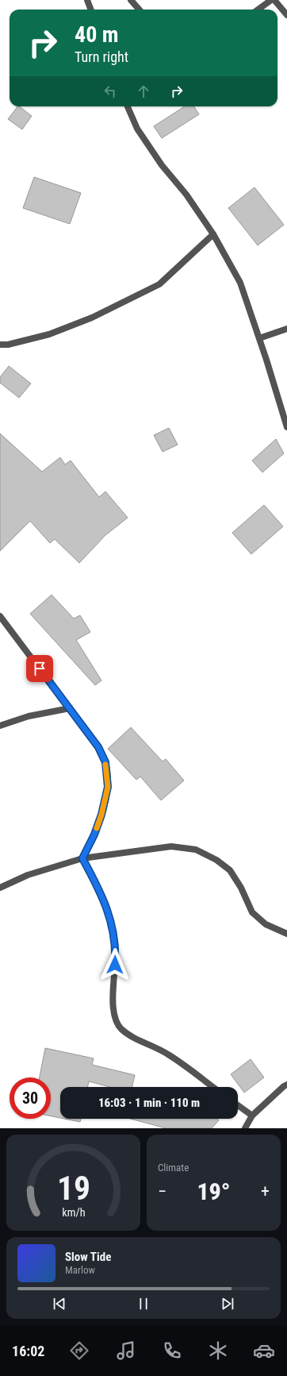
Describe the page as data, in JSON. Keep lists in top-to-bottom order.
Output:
{
  "page": {
    "turn": ["40 m", "Turn right"],
    "limit": "30",
    "trip": "16:03 · 1 min · 110 m",
    "tile": "Climate",
    "heat": ["−", "19°", "+"],
    "song": ["Slow Tide", "Marlow"],
    "tabs": "16:02",
    "gauge": ["19", "km/h"]
  }
}
